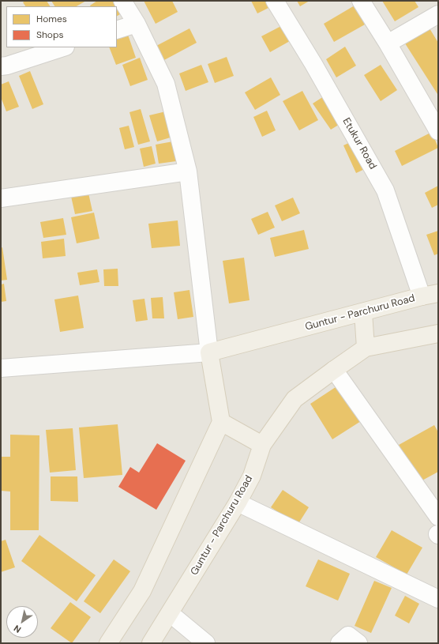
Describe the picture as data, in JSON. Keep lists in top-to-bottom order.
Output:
{
  "streets": {
    "main road": ["Guntur - Parchuru Road"],
    "street": ["Etukur Road"]
  },
  "crossings": [
    ["Etukur Road", "Guntur - Parchuru Road"]
  ],
  "legend": ["Homes", "Shops"],
  "north": "bottom left"
}
